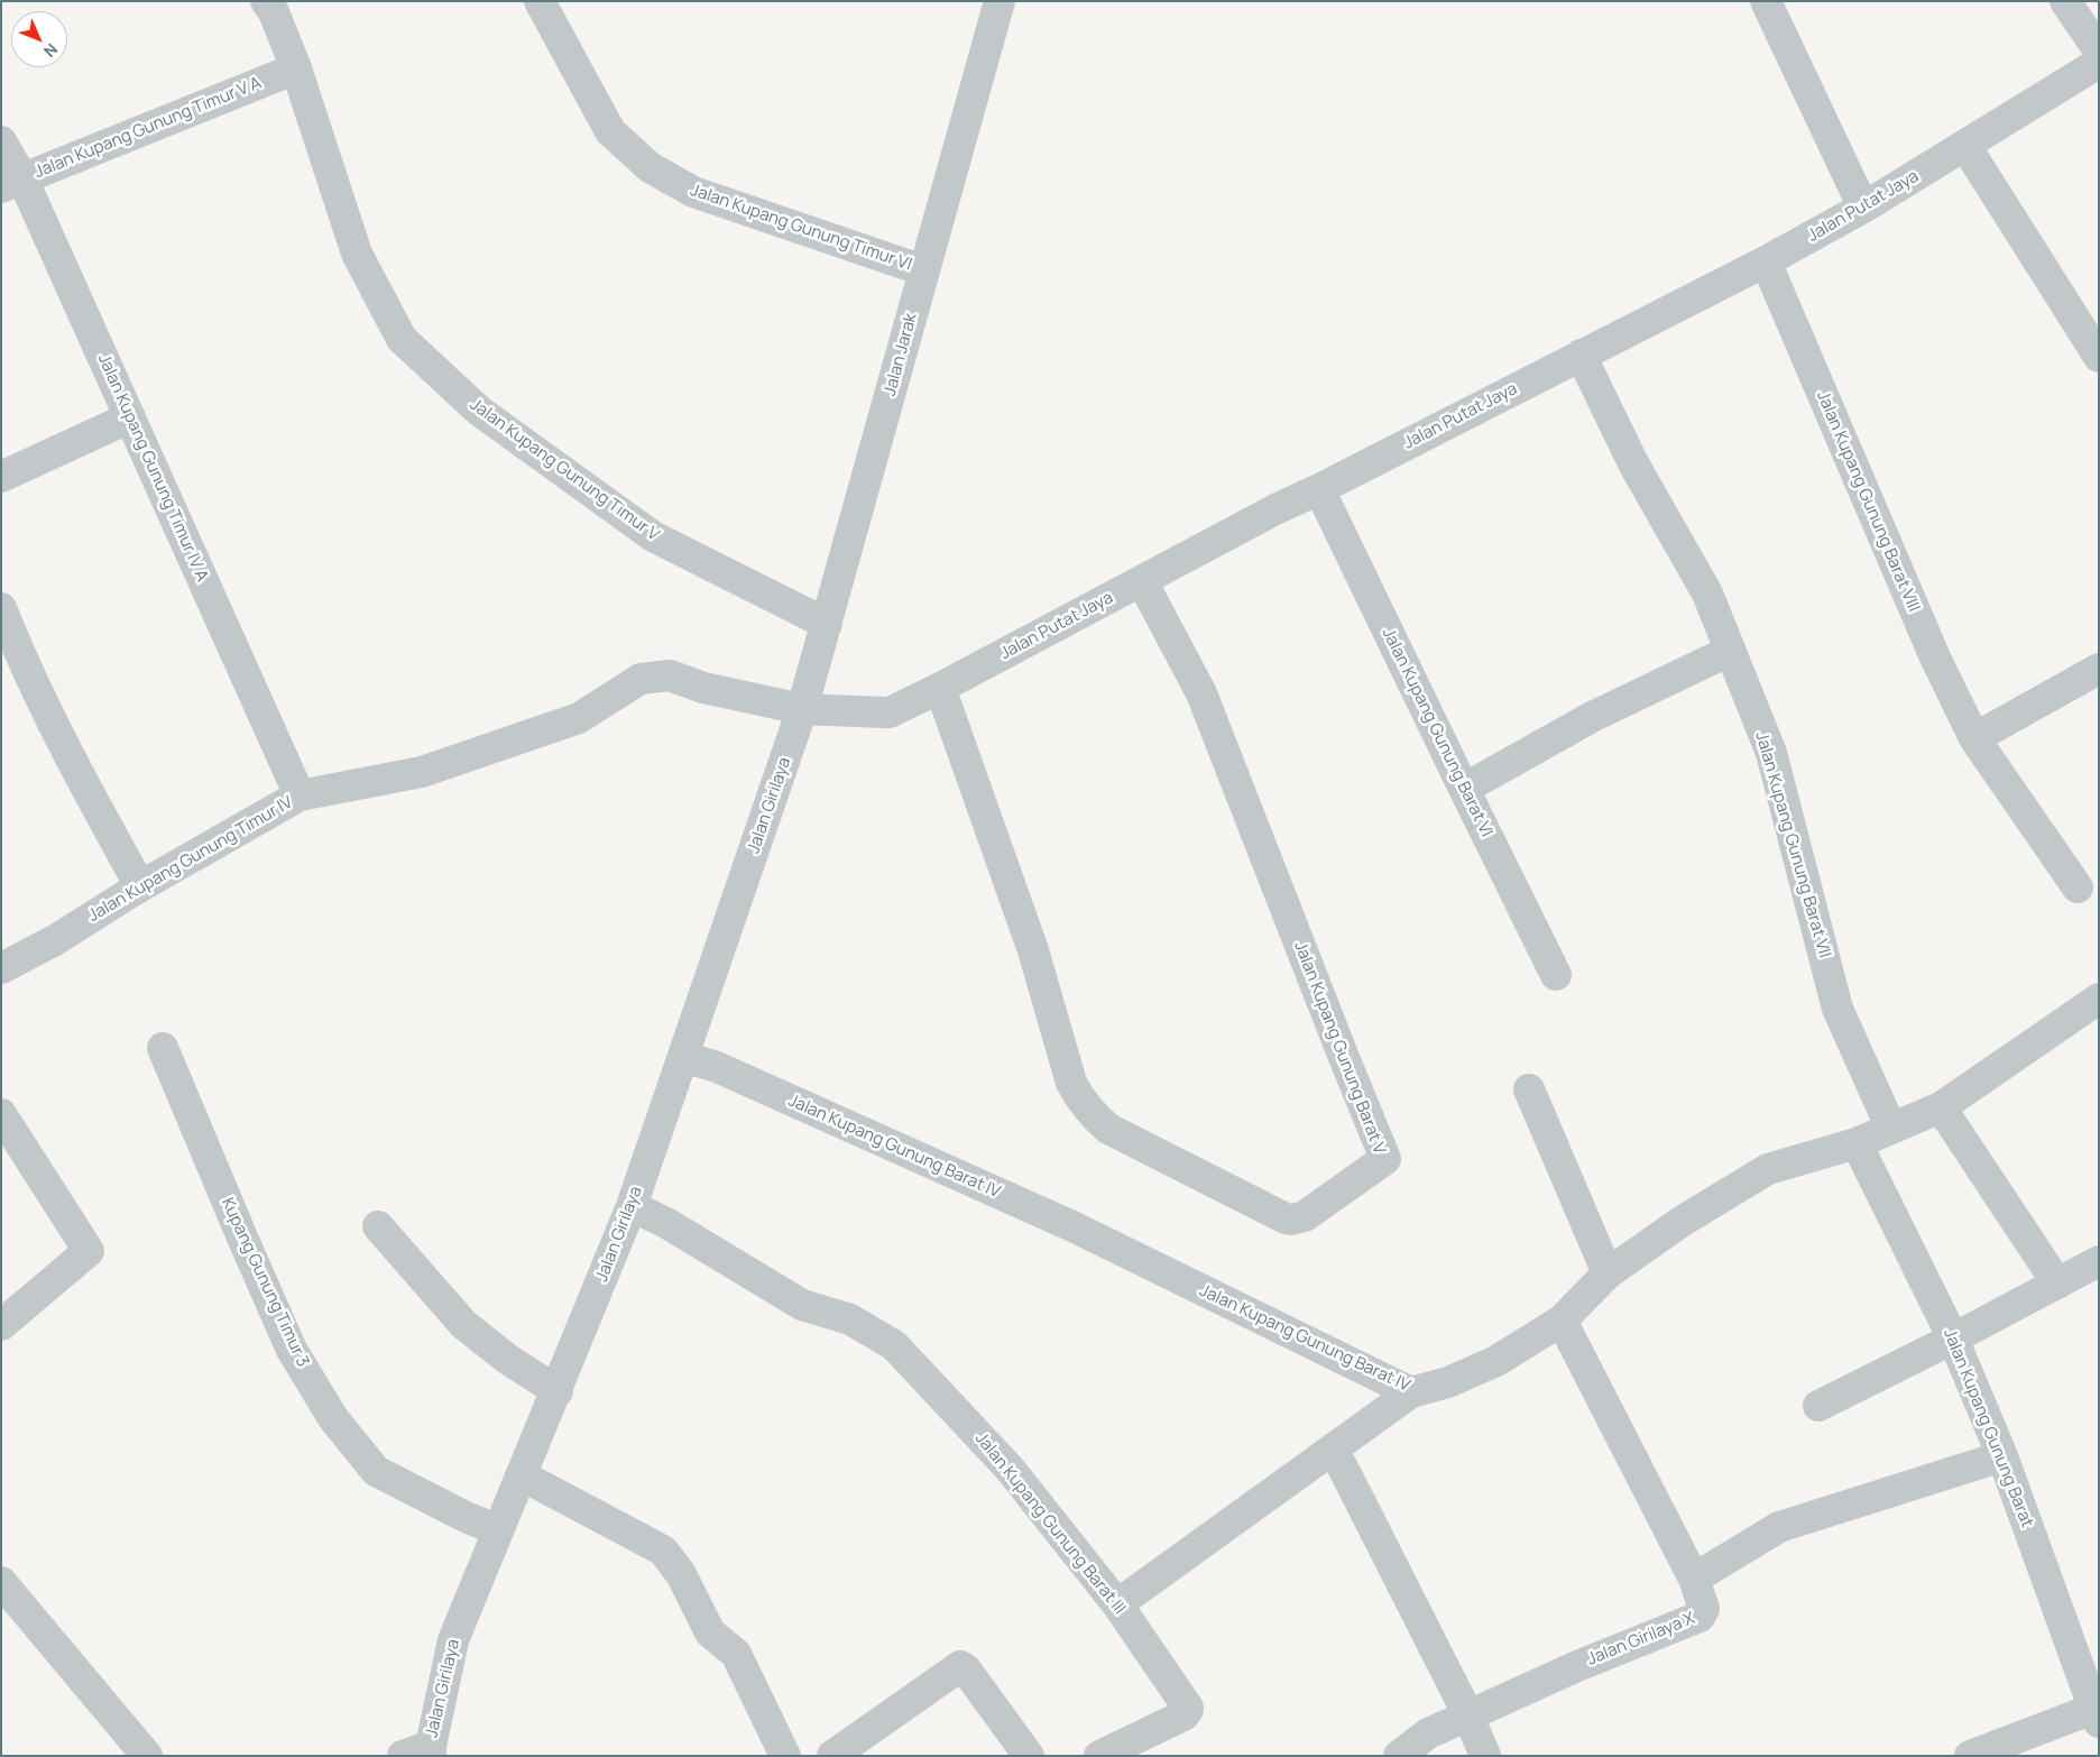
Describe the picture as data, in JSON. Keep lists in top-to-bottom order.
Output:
{
  "streets": {
    "street": [
      "Jalan Kupang Gunung Timur V A",
      "Jalan Putat Jaya",
      "Jalan Kupang Gunung Timur VI",
      "Jalan Jarak",
      "Jalan Kupang Gunung Timur IV A",
      "Jalan Kupang Gunung Timur V",
      "Jalan Kupang Gunung Barat VIII",
      "Jalan Kupang Gunung Barat VI",
      "Jalan Girilaya",
      "Jalan Kupang Gunung Barat VII",
      "Jalan Kupang Gunung Timur IV",
      "Jalan Kupang Gunung Barat V",
      "Jalan Kupang Gunung Barat IV",
      "Kupang Gunung Timur 3",
      "Jalan Kupang Gunung Barat",
      "Jalan Kupang Gunung Barat III",
      "Jalan Girilaya X"
    ]
  },
  "crossings": [
    ["Jalan Kupang Gunung Timur V A", "Jalan Kupang Gunung Timur IV A"],
    ["Jalan Kupang Gunung Timur V A", "Jalan Kupang Gunung Timur V"],
    ["Jalan Putat Jaya", "Jalan Jarak"],
    ["Jalan Putat Jaya", "Jalan Kupang Gunung Barat VIII"],
    ["Jalan Putat Jaya", "Jalan Kupang Gunung Barat VI"],
    ["Jalan Putat Jaya", "Jalan Girilaya"],
    ["Jalan Putat Jaya", "Jalan Kupang Gunung Barat VII"],
    ["Jalan Putat Jaya", "Jalan Kupang Gunung Timur IV"],
    ["Jalan Putat Jaya", "Jalan Kupang Gunung Barat V"],
    ["Jalan Kupang Gunung Timur VI", "Jalan Jarak"],
    ["Jalan Jarak", "Jalan Kupang Gunung Timur V"],
    ["Jalan Jarak", "Jalan Girilaya"],
    ["Jalan Jarak", "Jalan Kupang Gunung Timur IV"],
    ["Jalan Kupang Gunung Timur IV A", "Jalan Kupang Gunung Timur IV"],
    ["Jalan Girilaya", "Jalan Kupang Gunung Timur IV"],
    ["Jalan Girilaya", "Jalan Kupang Gunung Barat IV"],
    ["Jalan Girilaya", "Kupang Gunung Timur 3"],
    ["Jalan Girilaya", "Jalan Kupang Gunung Barat III"],
    ["Jalan Kupang Gunung Barat VII", "Jalan Kupang Gunung Barat IV"],
    ["Jalan Kupang Gunung Barat IV", "Jalan Kupang Gunung Barat"],
    ["Jalan Kupang Gunung Barat IV", "Jalan Girilaya X"]
  ],
  "north": "bottom right"
}
